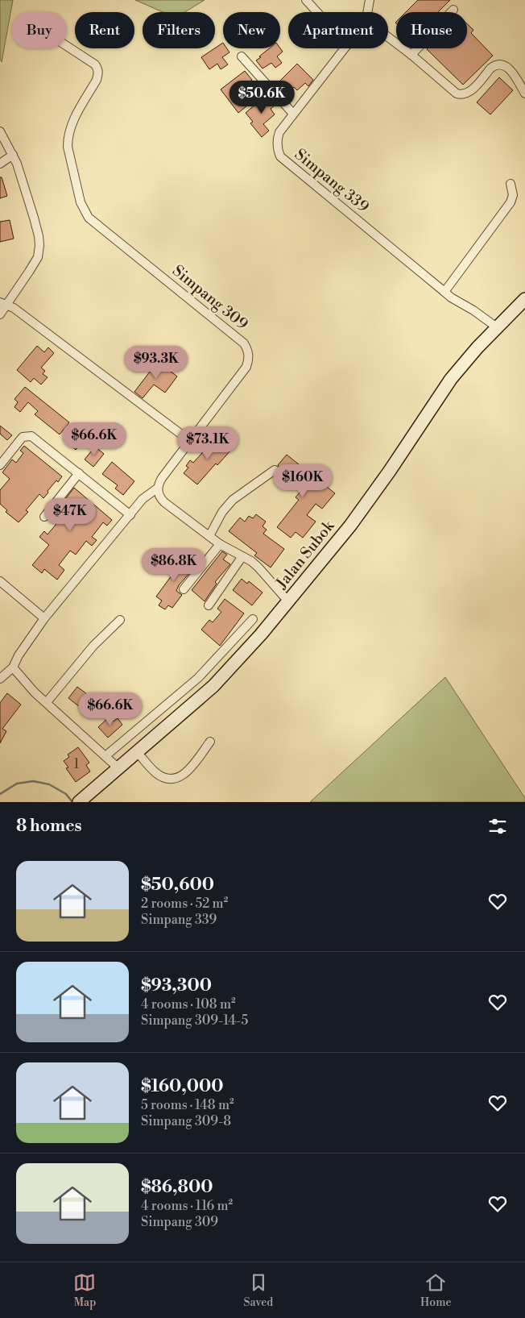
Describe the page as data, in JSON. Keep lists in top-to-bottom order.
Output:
{
  "streets": {
    "main road": ["Jalan Subok"],
    "street": ["Simpang 339", "Simpang 309"]
  },
  "crossings": [
    ["Simpang 339", "Jalan Subok"]
  ],
  "house_numbers": ["1"],
  "page": {
    "chip": [
      "Buy",
      "Rent",
      "Filters",
      "New",
      "Apartment",
      "House"
    ],
    "price": [
      "$50.6K",
      "$93.3K",
      "$66.6K",
      "$73.1K",
      "$160K",
      "$47K",
      "$86.8K",
      "$66.6K"
    ],
    "heading": "8 homes",
    "list": [
      {
        "name": "$50,600",
        "note": "2 rooms · 52 m² · Simpang 339"
      },
      {
        "name": "$93,300",
        "note": "4 rooms · 108 m² · Simpang 309-14-5"
      },
      {
        "name": "$160,000",
        "note": "5 rooms · 148 m² · Simpang 309-8"
      },
      {
        "name": "$86,800",
        "note": "4 rooms · 116 m² · Simpang 309"
      }
    ],
    "tabs": ["Map", "Saved", "Home"]
  }
}
